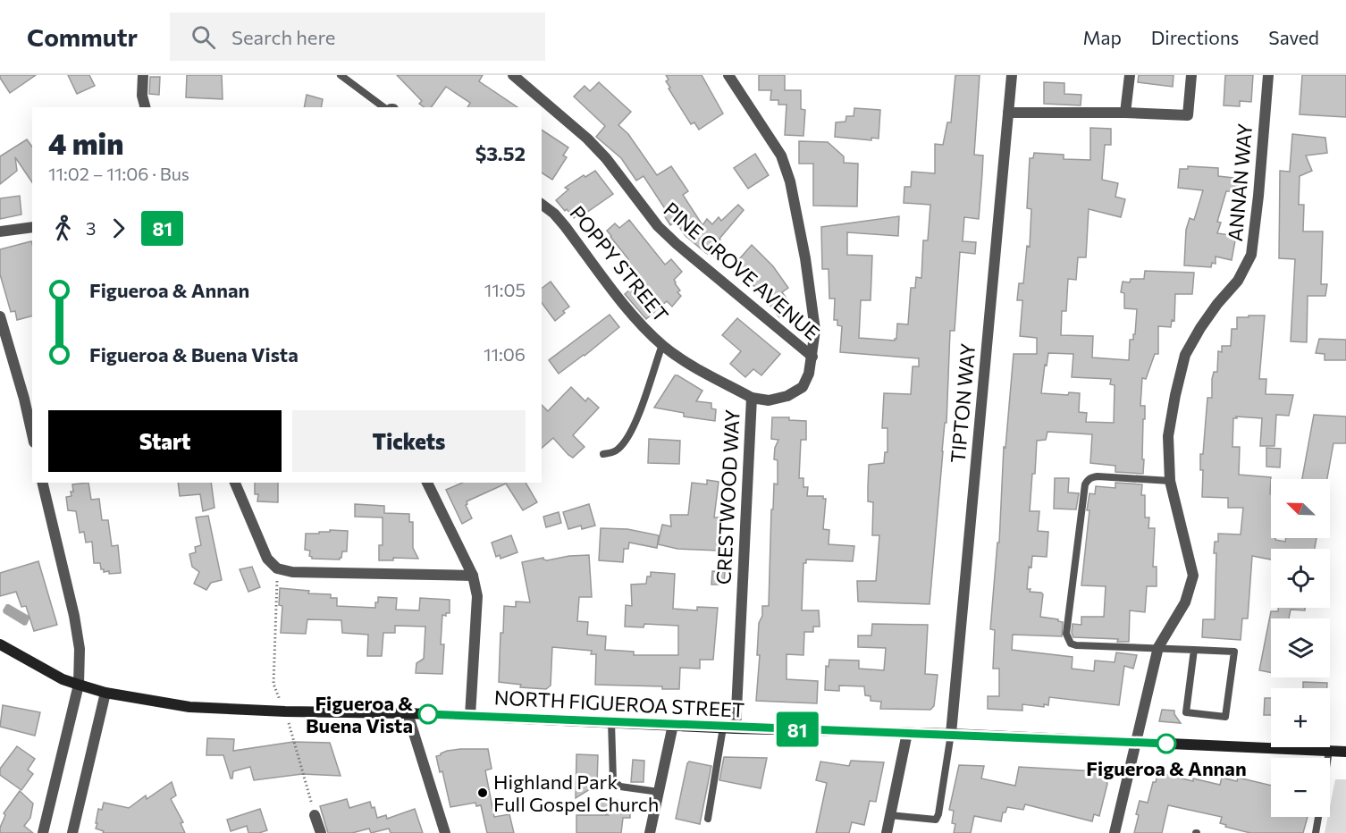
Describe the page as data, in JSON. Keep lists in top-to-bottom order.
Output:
{
  "streets": {
    "main road": ["NORTH FIGUEROA STREET"],
    "street": [
      "ANNAN WAY",
      "POPPY STREET",
      "PINE GROVE AVENUE",
      "TIPTON WAY",
      "CRESTWOOD WAY"
    ]
  },
  "crossings": [
    ["ANNAN WAY", "NORTH FIGUEROA STREET"],
    ["POPPY STREET", "CRESTWOOD WAY"],
    ["PINE GROVE AVENUE", "CRESTWOOD WAY"],
    ["TIPTON WAY", "NORTH FIGUEROA STREET"],
    ["CRESTWOOD WAY", "NORTH FIGUEROA STREET"]
  ],
  "places": ["Figueroa & Buena Vista", "Figueroa & Annan", "Highland Park Full Gospel Church"],
  "lines": ["bus line 81"],
  "north": "top left",
  "page": {
    "header": "Commutr",
    "search": "Search here",
    "nav": ["Map", "Directions", "Saved"],
    "on_map": "81",
    "heading": ["4 min", "11:02 – 11:06 · Bus", "$3.52"],
    "legs": ["3", "81"],
    "list": [
      {
        "name": "Figueroa & Annan",
        "value": "11:05"
      },
      {
        "name": "Figueroa & Buena Vista",
        "value": "11:06"
      }
    ],
    "buttons": ["Start", "Tickets"],
    "map_buttons": ["+", "−"]
  }
}
